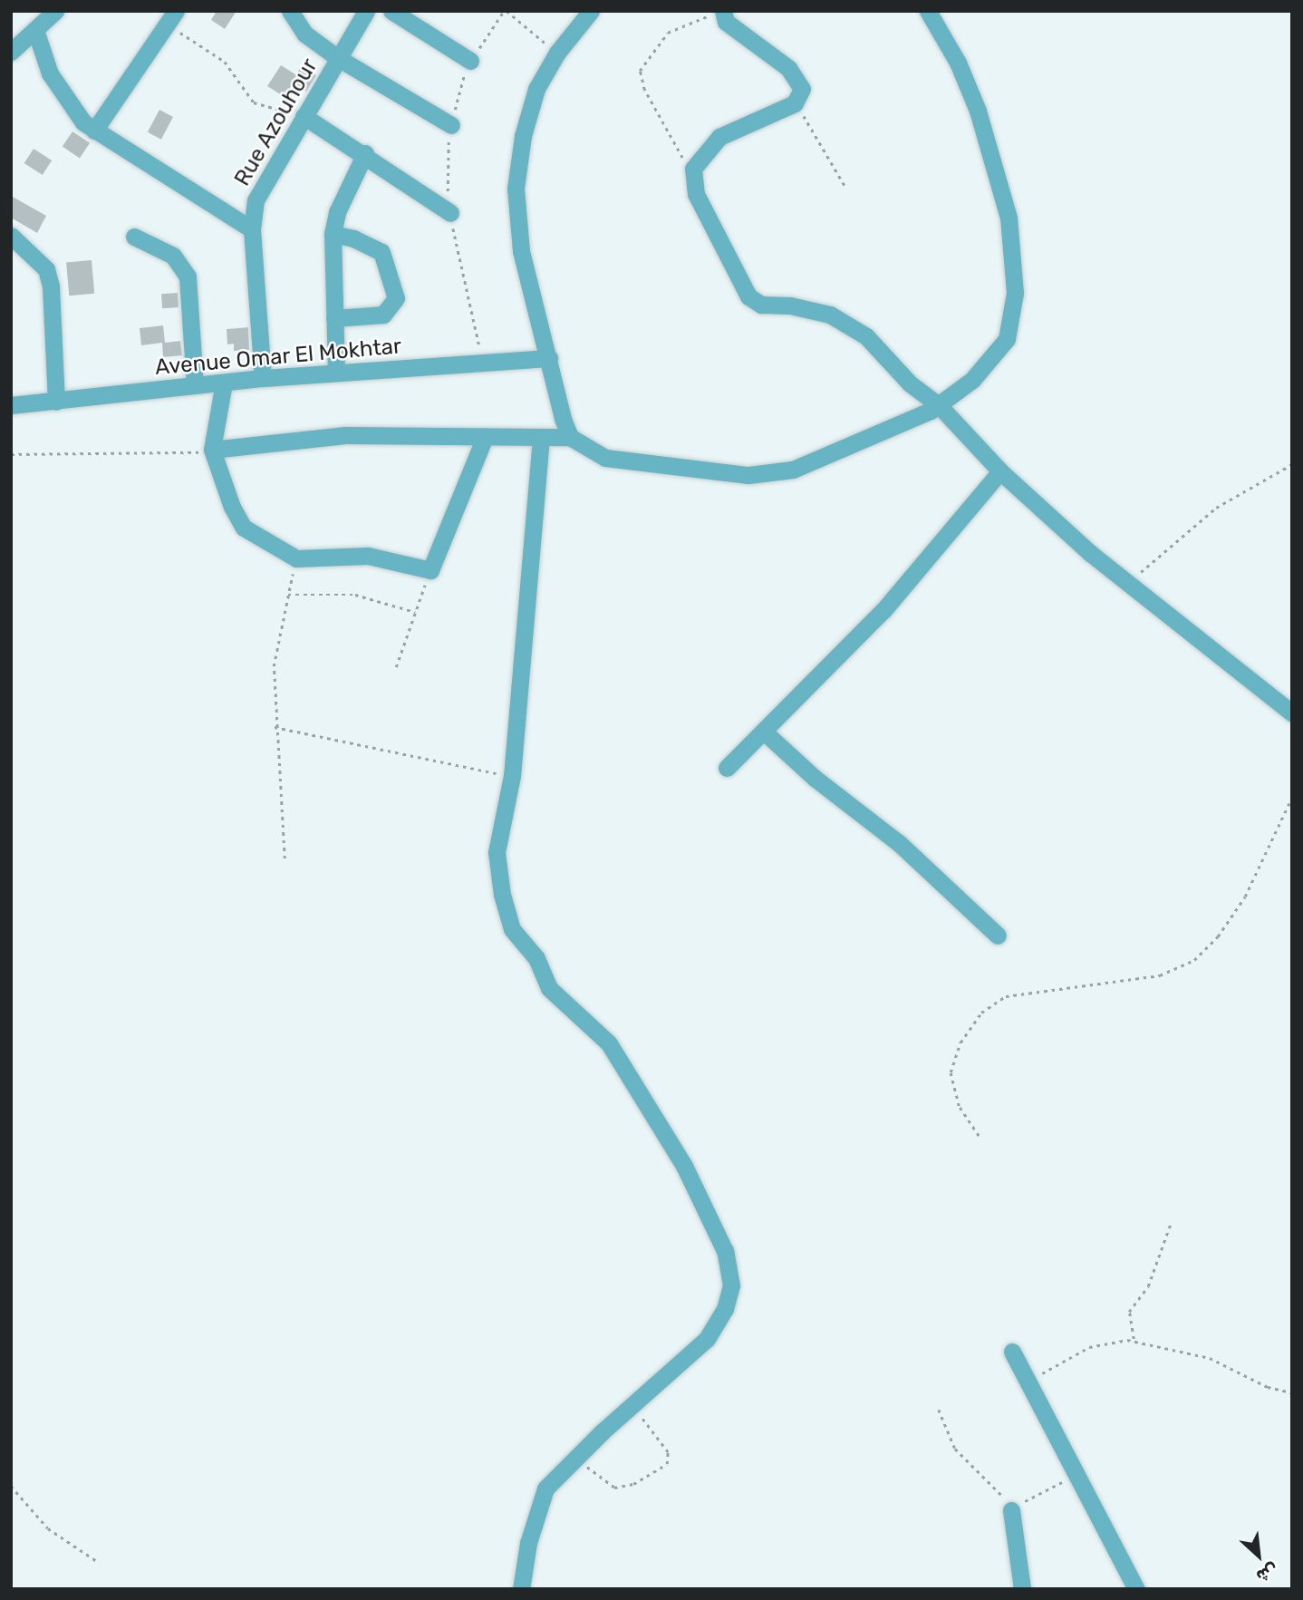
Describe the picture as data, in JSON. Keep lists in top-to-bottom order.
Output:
{
  "streets": {
    "street": ["Rue Azouhour", "Avenue Omar El Mokhtar"]
  },
  "crossings": [
    ["Rue Azouhour", "Avenue Omar El Mokhtar"]
  ],
  "north": "bottom right"
}
